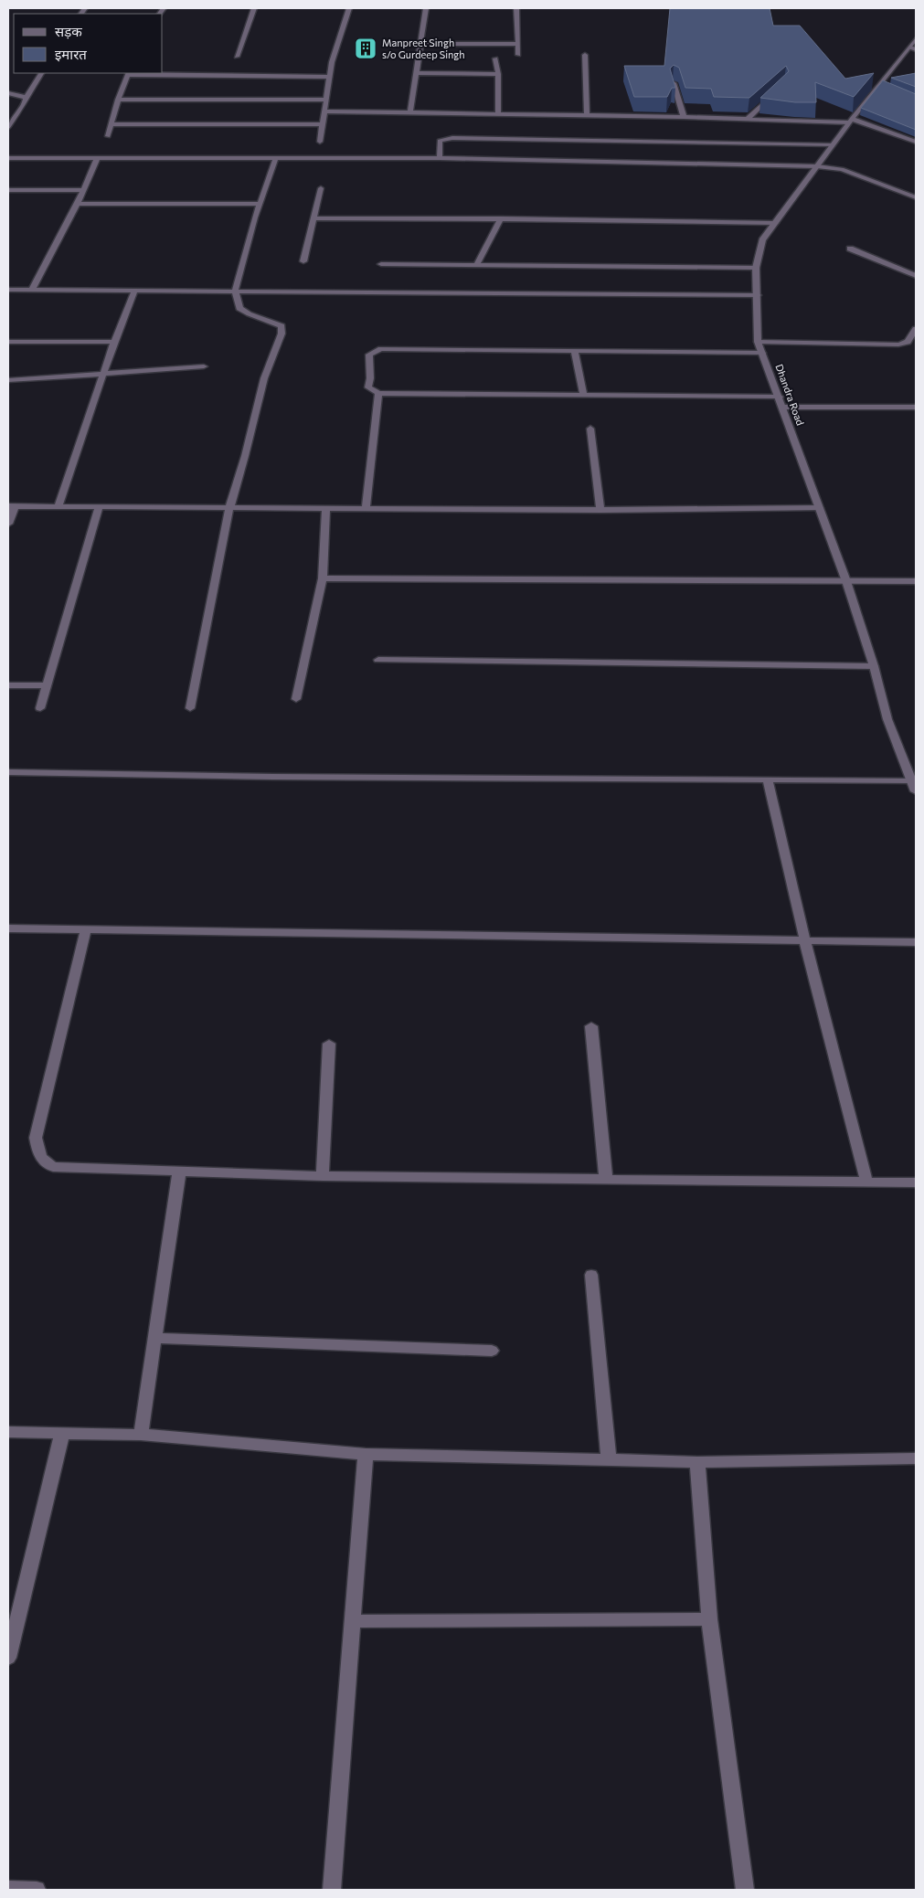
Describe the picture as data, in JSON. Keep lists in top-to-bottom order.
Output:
{
  "streets": {
    "street": ["Dhandra Road"]
  },
  "places": {
    "building": ["Manpreet Singh s/o Gurdeep Singh"]
  },
  "legend": ["सड़क", "इमारत"]
}
